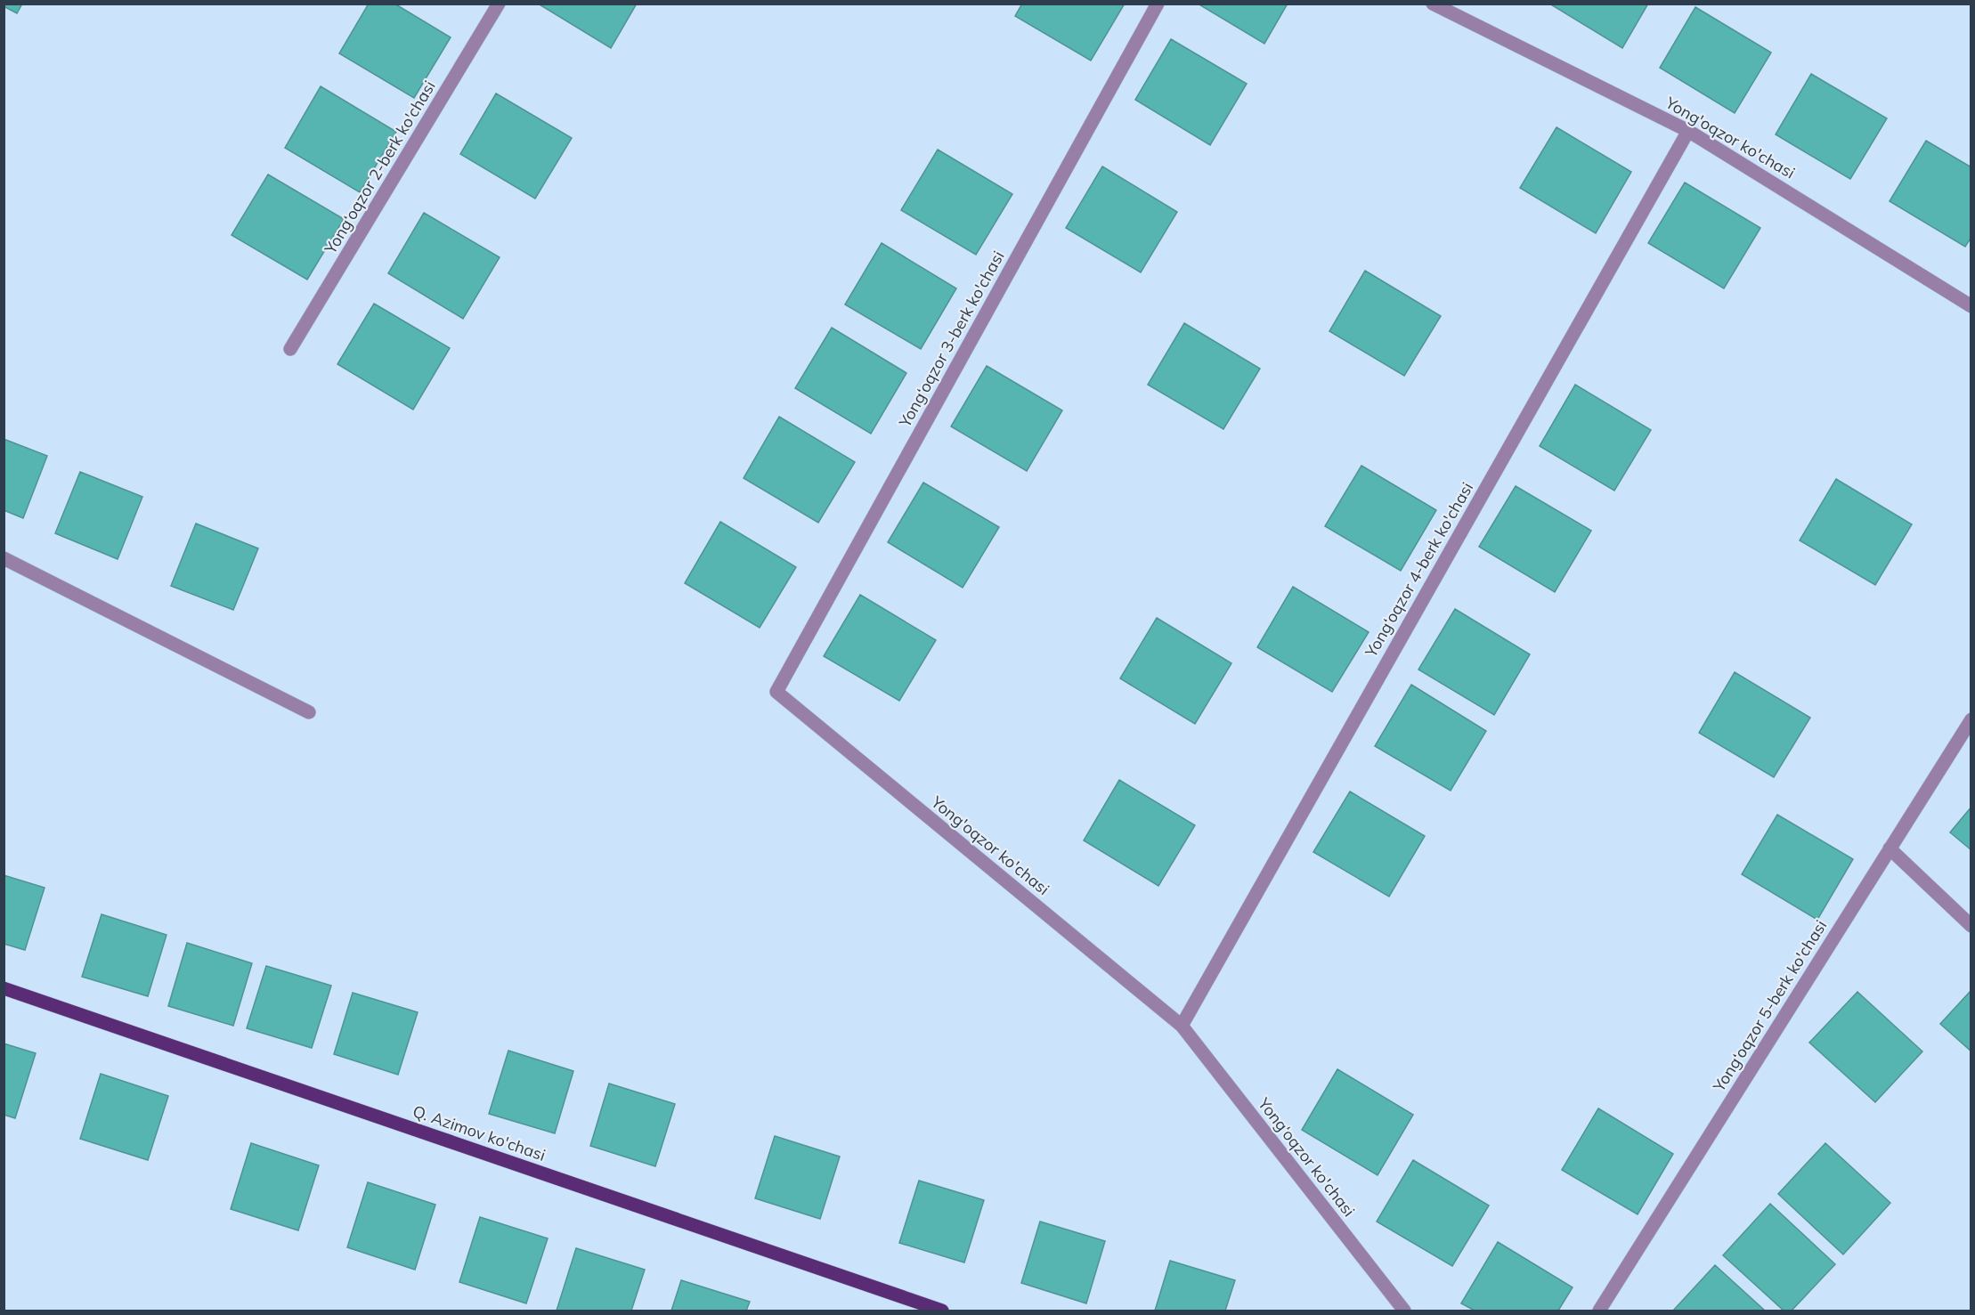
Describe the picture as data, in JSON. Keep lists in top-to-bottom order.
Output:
{
  "streets": {
    "main road": ["Q. Azimov ko'chasi"],
    "street": [
      "Yong'oqzor ko'chasi",
      "Yong‘oqzor 2-berk ko'chasi",
      "Yong‘oqzor 3-berk ko'chasi",
      "Yong‘oqzor 4-berk ko'chasi",
      "Yong‘oqzor 5-berk ko'chasi",
      "Yong‘oqzor ko'chasi"
    ]
  },
  "crossings": [
    ["Yong'oqzor ko'chasi", "Yong‘oqzor 3-berk ko'chasi"],
    ["Yong'oqzor ko'chasi", "Yong‘oqzor 4-berk ko'chasi"],
    ["Yong'oqzor ko'chasi", "Yong‘oqzor ko'chasi"],
    ["Yong‘oqzor 4-berk ko'chasi", "Yong‘oqzor ko'chasi"]
  ]
}
